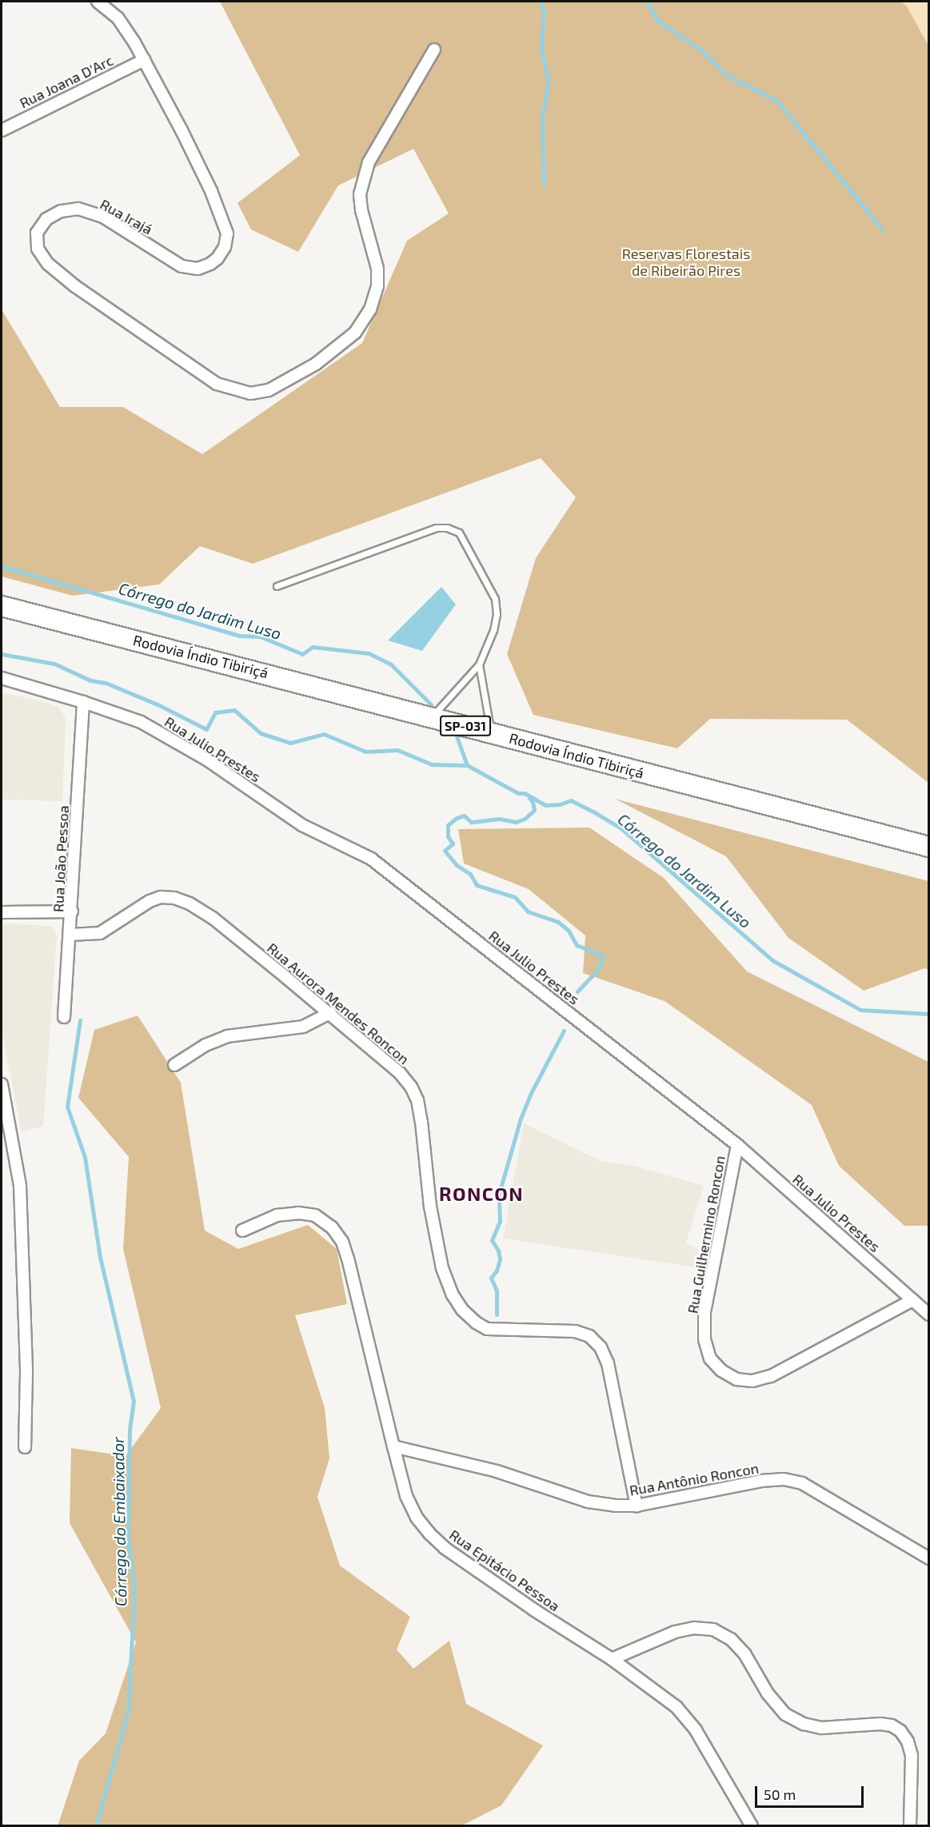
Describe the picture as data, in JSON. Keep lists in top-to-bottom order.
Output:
{
  "streets": {
    "highway": ["Rodovia Índio Tibiriçá", "SP-031"],
    "street": [
      "Rua Joana D'Arc",
      "Rua Irajá",
      "Rua Julio Prestes",
      "Rua João Pessoa",
      "Rua Aurora Mendes Roncon",
      "Rua Guilhermino Roncon",
      "Rua Antônio Roncon",
      "Rua Epitácio Pessoa"
    ]
  },
  "crossings": [
    ["Rua Joana D'Arc", "Rua Irajá"],
    ["Rua Julio Prestes", "Rua João Pessoa"],
    ["Rua Julio Prestes", "Rua Guilhermino Roncon"],
    ["Rua João Pessoa", "Rua Aurora Mendes Roncon"],
    ["Rua Aurora Mendes Roncon", "Rua Antônio Roncon"],
    ["Rua Antônio Roncon", "Rua Epitácio Pessoa"]
  ],
  "districts": ["RONCON"],
  "water": ["Córrego do Jardim Luso", "Córrego do Embaixador"],
  "parks": ["Reservas Florestais de Ribeirão Pires"],
  "scale_bar": "50 m"
}
